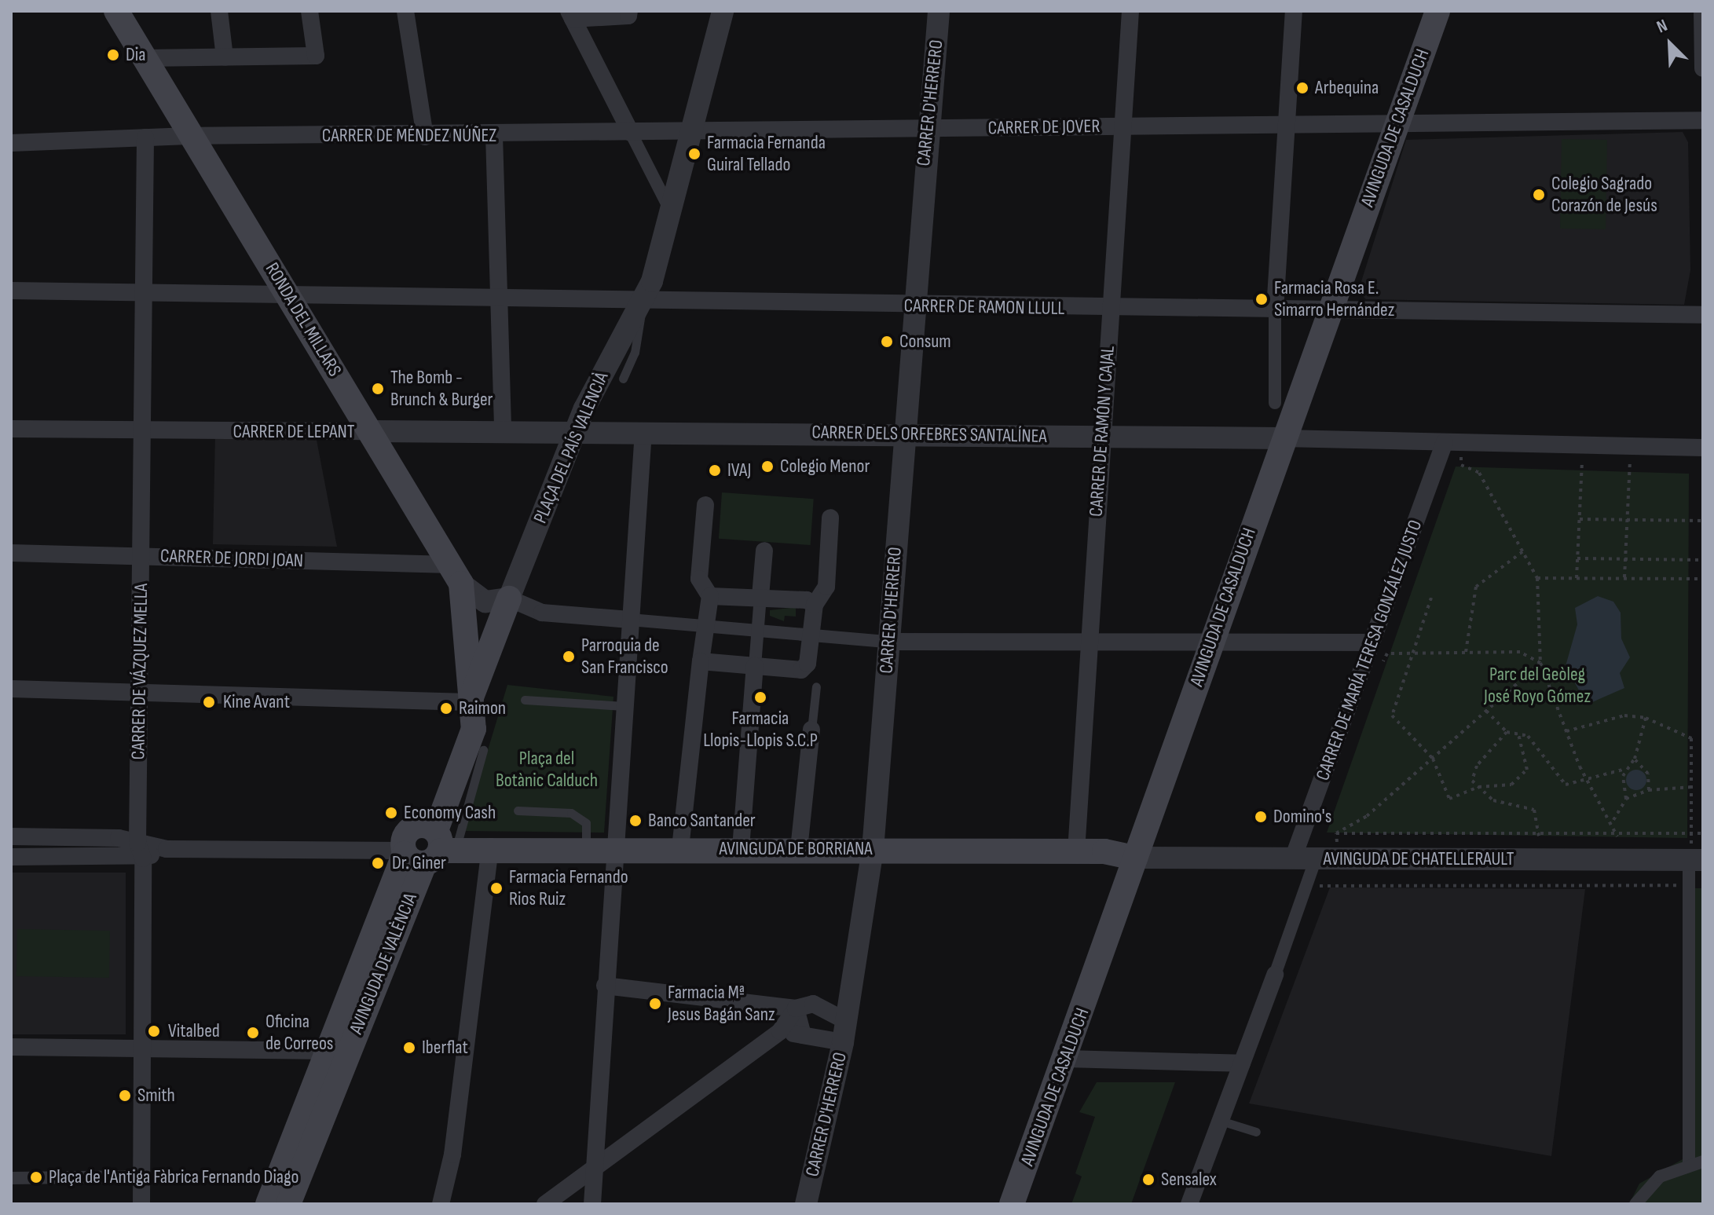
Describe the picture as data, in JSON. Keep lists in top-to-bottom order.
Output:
{
  "streets": {
    "main road": [
      "AVINGUDA DE CASALDUCH",
      "RONDA DEL MILLARS",
      "AVINGUDA DE BORRIANA",
      "AVINGUDA DE VALÈNCIA"
    ],
    "street": [
      "CARRER D'HERRERO",
      "CARRER DE JOVER",
      "CARRER DE MÉNDEZ NÚÑEZ",
      "CARRER DE RAMON LLULL",
      "CARRER DE RAMÓN Y CAJAL",
      "CARRER DE LEPANT",
      "CARRER DELS ORFEBRES SANTALÍNEA",
      "PLAÇA DEL PAÍS VALENCIÀ",
      "CARRER DE JORDI JOAN",
      "CARRER DE MARÍA TERESA GONZÁLEZ JUSTO",
      "CARRER DE VÁZQUEZ MELLA",
      "AVINGUDA DE CHATELLERAULT"
    ]
  },
  "crossings": [
    ["CARRER D'HERRERO", "CARRER DE JOVER"],
    ["CARRER D'HERRERO", "CARRER DE RAMON LLULL"],
    ["CARRER D'HERRERO", "CARRER DELS ORFEBRES SANTALÍNEA"],
    ["CARRER D'HERRERO", "AVINGUDA DE BORRIANA"],
    ["CARRER DE JOVER", "AVINGUDA DE CASALDUCH"],
    ["CARRER DE JOVER", "CARRER DE MÉNDEZ NÚÑEZ"],
    ["CARRER DE JOVER", "CARRER DE RAMÓN Y CAJAL"],
    ["CARRER DE JOVER", "PLAÇA DEL PAÍS VALENCIÀ"],
    ["AVINGUDA DE CASALDUCH", "CARRER DE RAMON LLULL"],
    ["AVINGUDA DE CASALDUCH", "CARRER DELS ORFEBRES SANTALÍNEA"],
    ["AVINGUDA DE CASALDUCH", "AVINGUDA DE BORRIANA"],
    ["AVINGUDA DE CASALDUCH", "AVINGUDA DE CHATELLERAULT"],
    ["CARRER DE MÉNDEZ NÚÑEZ", "RONDA DEL MILLARS"],
    ["CARRER DE MÉNDEZ NÚÑEZ", "PLAÇA DEL PAÍS VALENCIÀ"],
    ["CARRER DE MÉNDEZ NÚÑEZ", "CARRER DE VÁZQUEZ MELLA"],
    ["CARRER DE RAMON LLULL", "RONDA DEL MILLARS"],
    ["CARRER DE RAMON LLULL", "CARRER DE RAMÓN Y CAJAL"],
    ["CARRER DE RAMON LLULL", "PLAÇA DEL PAÍS VALENCIÀ"],
    ["CARRER DE RAMON LLULL", "CARRER DE VÁZQUEZ MELLA"],
    ["RONDA DEL MILLARS", "CARRER DE LEPANT"],
    ["RONDA DEL MILLARS", "PLAÇA DEL PAÍS VALENCIÀ"],
    ["RONDA DEL MILLARS", "CARRER DE JORDI JOAN"],
    ["RONDA DEL MILLARS", "AVINGUDA DE VALÈNCIA"],
    ["CARRER DE RAMÓN Y CAJAL", "CARRER DELS ORFEBRES SANTALÍNEA"],
    ["CARRER DE RAMÓN Y CAJAL", "AVINGUDA DE BORRIANA"],
    ["CARRER DE LEPANT", "CARRER DELS ORFEBRES SANTALÍNEA"],
    ["CARRER DE LEPANT", "PLAÇA DEL PAÍS VALENCIÀ"],
    ["CARRER DE LEPANT", "CARRER DE VÁZQUEZ MELLA"],
    ["CARRER DELS ORFEBRES SANTALÍNEA", "PLAÇA DEL PAÍS VALENCIÀ"],
    ["PLAÇA DEL PAÍS VALENCIÀ", "AVINGUDA DE VALÈNCIA"],
    ["CARRER DE JORDI JOAN", "CARRER DE VÁZQUEZ MELLA"],
    ["CARRER DE JORDI JOAN", "AVINGUDA DE VALÈNCIA"],
    ["CARRER DE MARÍA TERESA GONZÁLEZ JUSTO", "AVINGUDA DE CHATELLERAULT"],
    ["AVINGUDA DE BORRIANA", "AVINGUDA DE CHATELLERAULT"],
    ["AVINGUDA DE BORRIANA", "AVINGUDA DE VALÈNCIA"]
  ],
  "parks": ["Parc del Geòleg José Royo Gómez", "Plaça del Botànic Calduch"],
  "places": [
    "Dia",
    "Arbequina",
    "Farmacia Fernanda Guiral Tellado",
    "Colegio Sagrado Corazón de Jesús",
    "Farmacia Rosa E. Simarro Hernández",
    "Consum",
    "The Bomb - Brunch & Burger",
    "Colegio Menor",
    "IVAJ",
    "Parroquia de San Francisco",
    "Farmacia Llopis-Llopis S.C.P",
    "Kine Avant",
    "Raimon",
    "Economy Cash",
    "Domino's",
    "Banco Santander",
    "Dr. Giner",
    "Farmacia Fernando Rios Ruiz",
    "Farmacia Mª Jesus Bagán Sanz",
    "Vitalbed",
    "Oficina de Correos",
    "Iberflat",
    "Smith",
    "Plaça de l'Antiga Fàbrica Fernando Diago",
    "Sensalex"
  ],
  "north": "top left"
}
